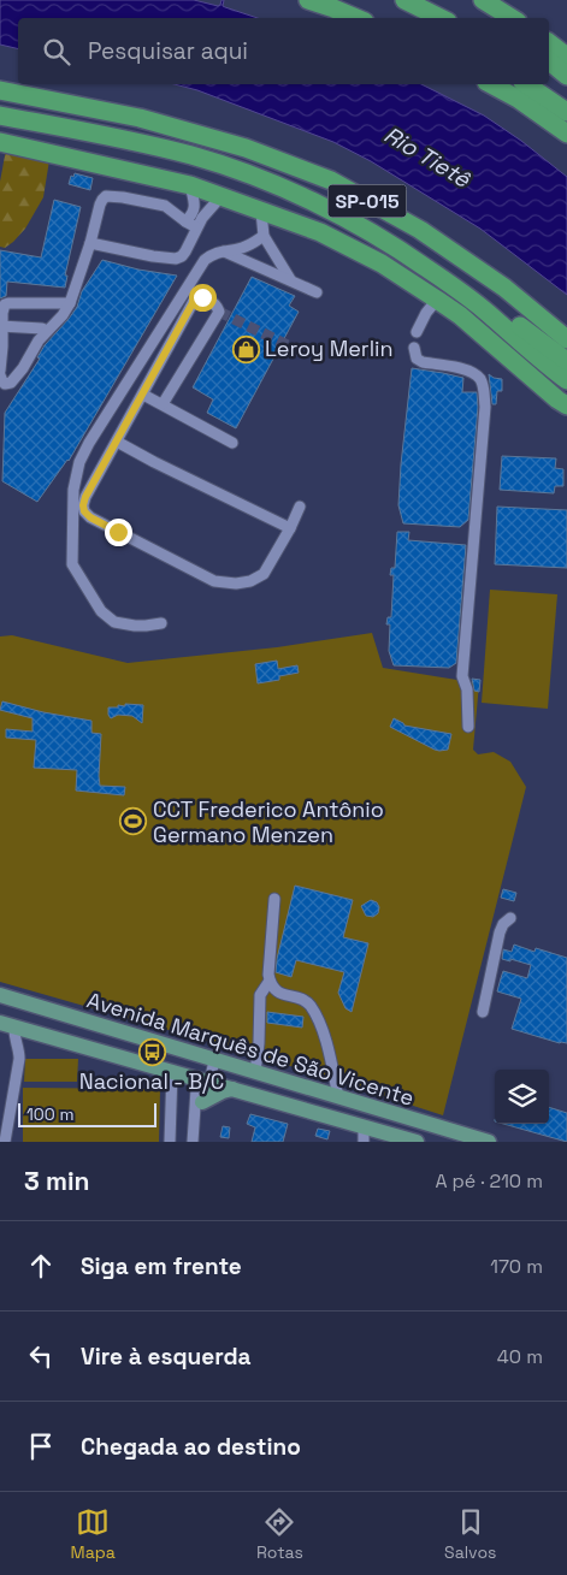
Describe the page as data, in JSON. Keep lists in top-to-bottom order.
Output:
{
  "streets": {
    "highway": ["SP-015"],
    "main road": ["Avenida Marquês de São Vicente"]
  },
  "water": ["Rio Tietê"],
  "places": {
    "shop": ["Leroy Merlin"],
    "sports": ["CCT Frederico Antônio Germano Menzen"],
    "bus stop": ["Nacional - B/C"]
  },
  "scale_bar": "100 m",
  "page": {
    "search": "Pesquisar aqui",
    "scale": "100 m",
    "heading": ["3 min", "A pé · 210 m"],
    "list": [
      ["Siga em frente", "170 m"],
      ["Vire à esquerda", "40 m"],
      "Chegada ao destino"
    ],
    "nav": ["Mapa", "Rotas", "Salvos"]
  }
}
